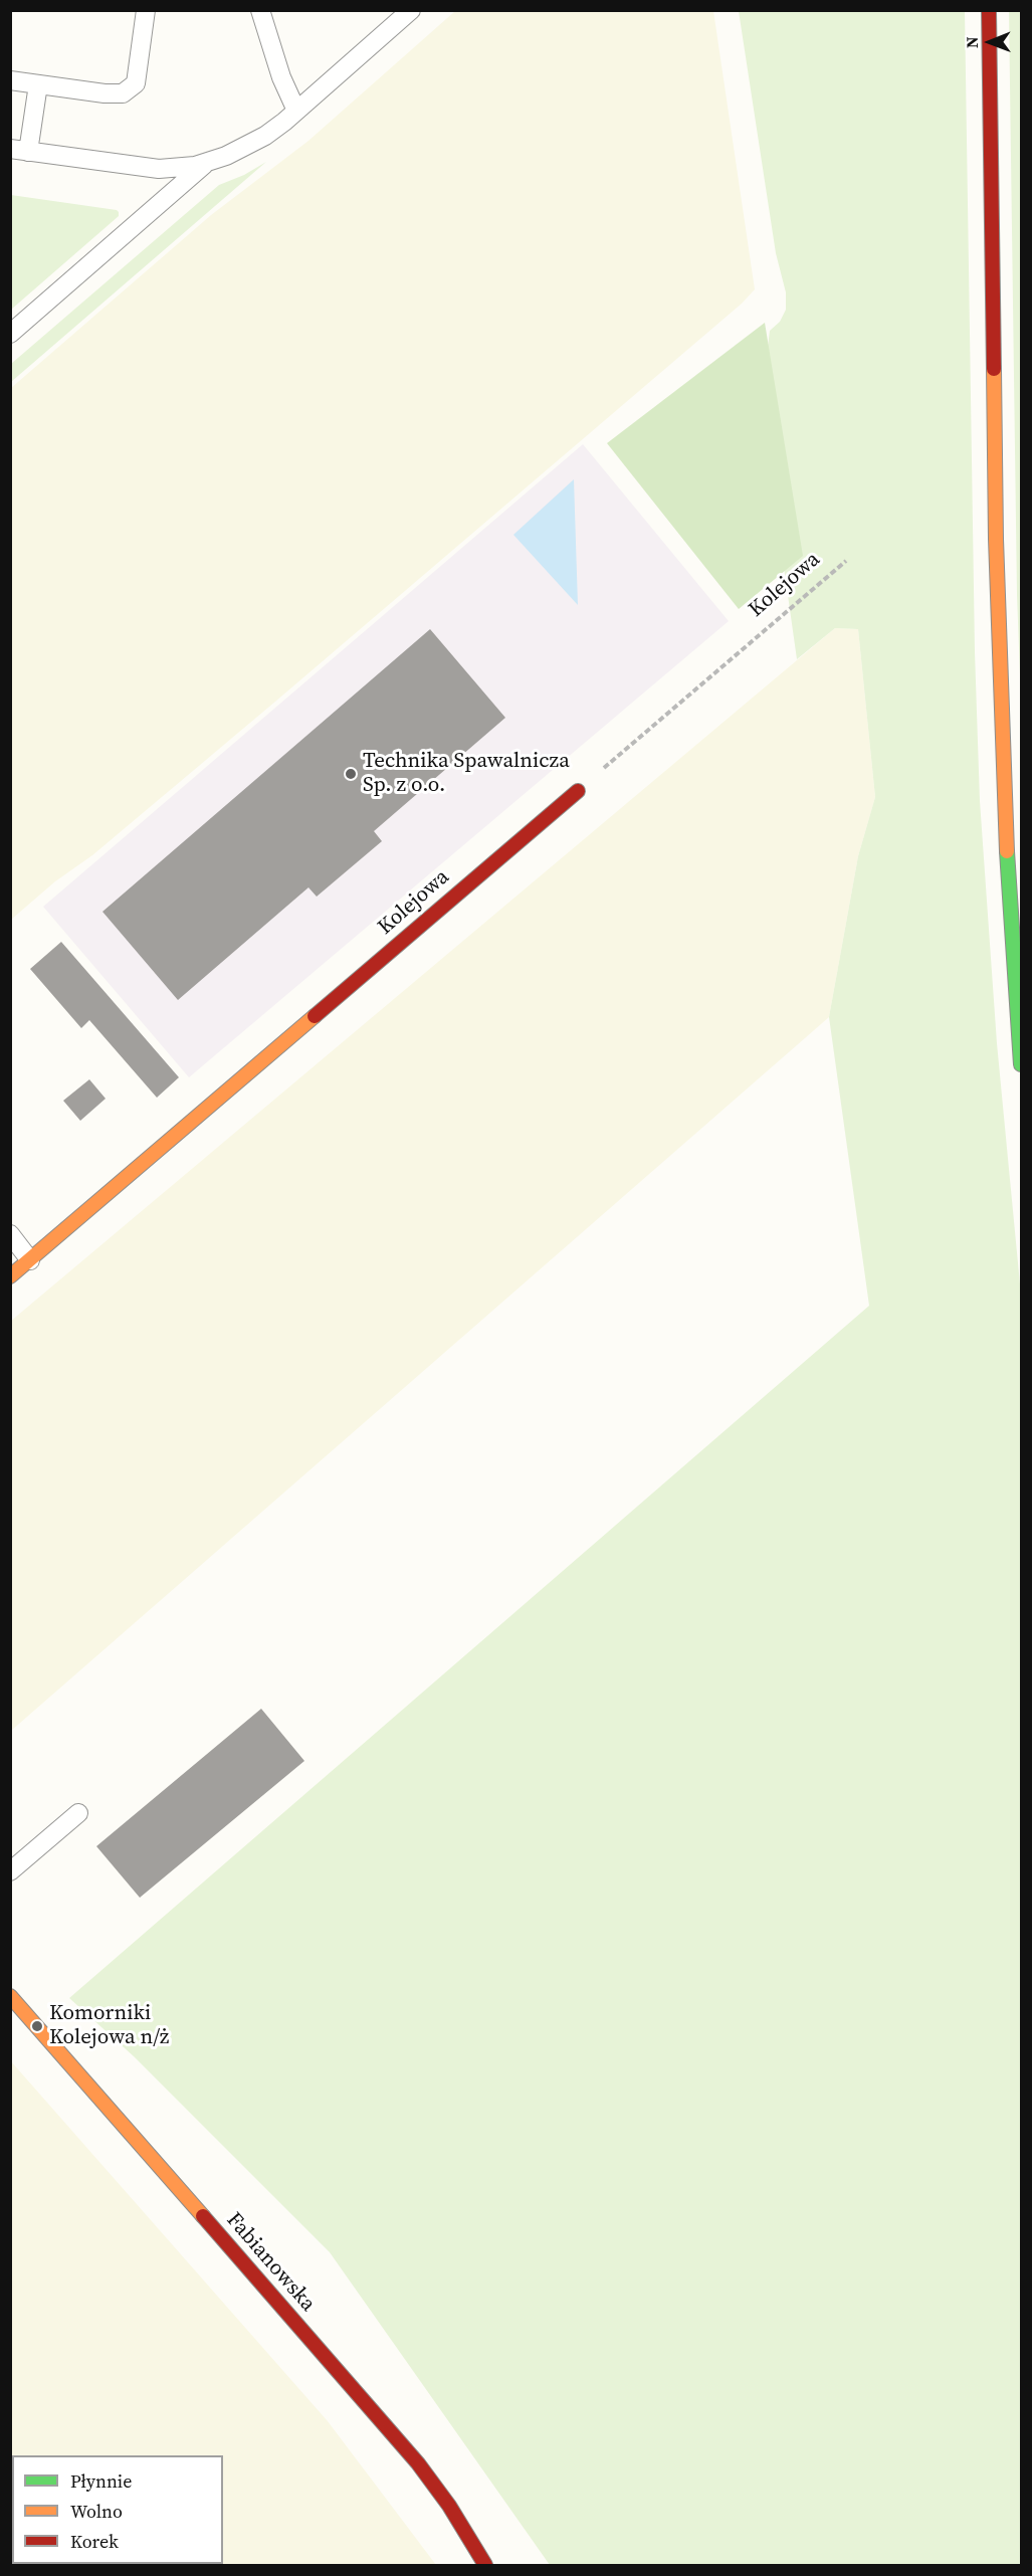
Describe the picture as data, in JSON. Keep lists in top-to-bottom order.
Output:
{
  "streets": {
    "main road": ["Kolejowa", "Fabianowska"]
  },
  "places": ["Technika Spawalnicza Sp. z o.o.", "Komorniki Kolejowa n/ż"],
  "legend": ["Płynnie", "Wolno", "Korek"],
  "north": "left"
}
